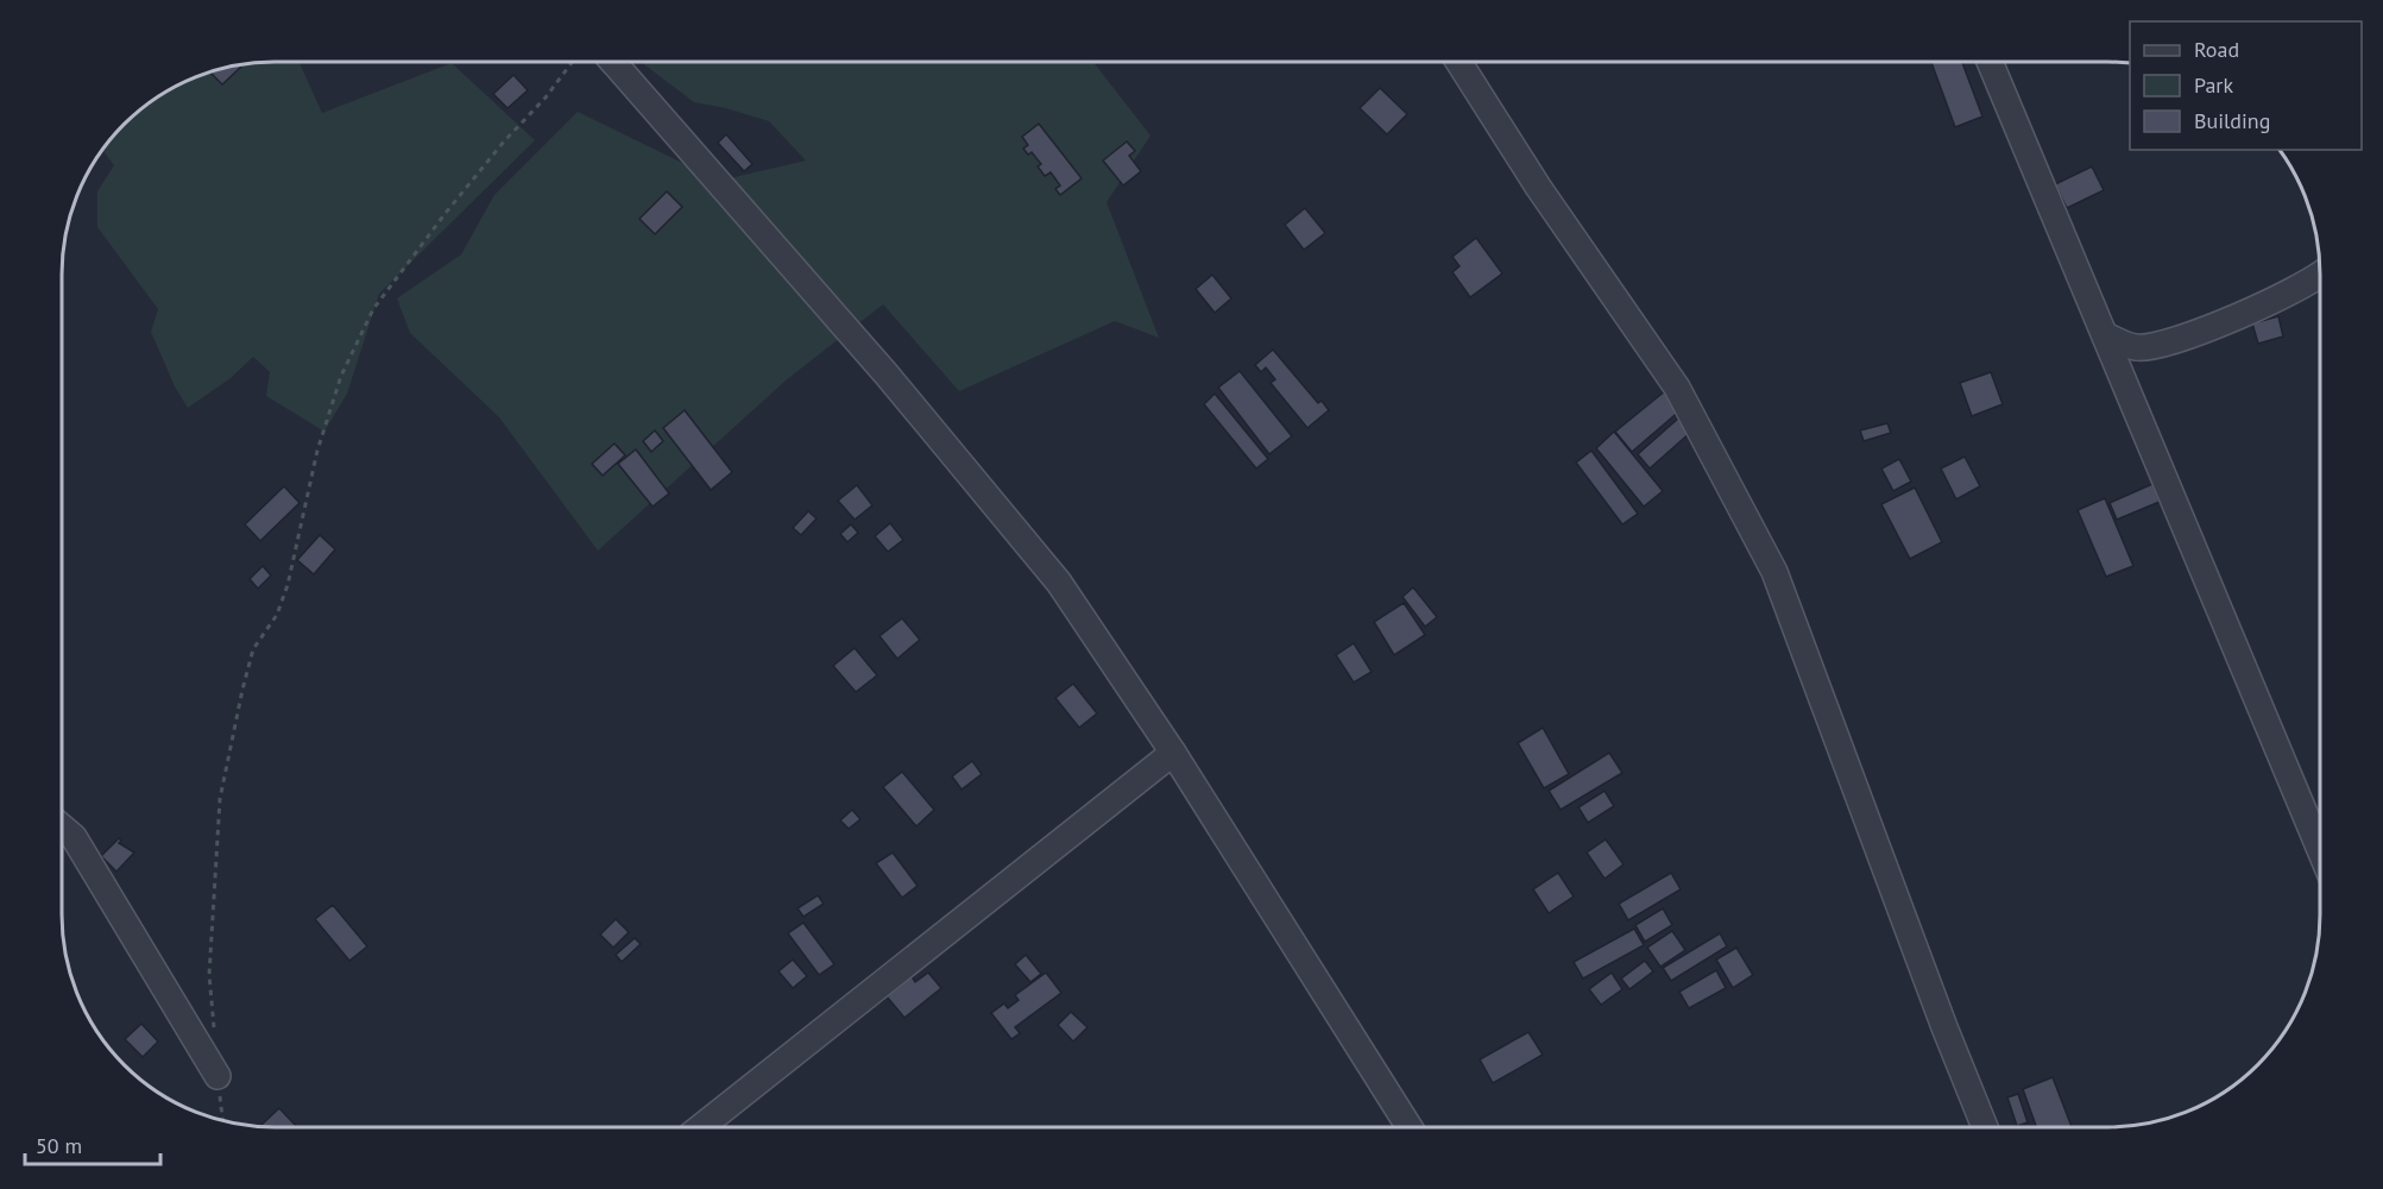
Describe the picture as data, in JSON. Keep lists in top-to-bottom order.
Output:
{
  "legend": ["Road", "Park", "Building"],
  "scale_bar": "50 m"
}
